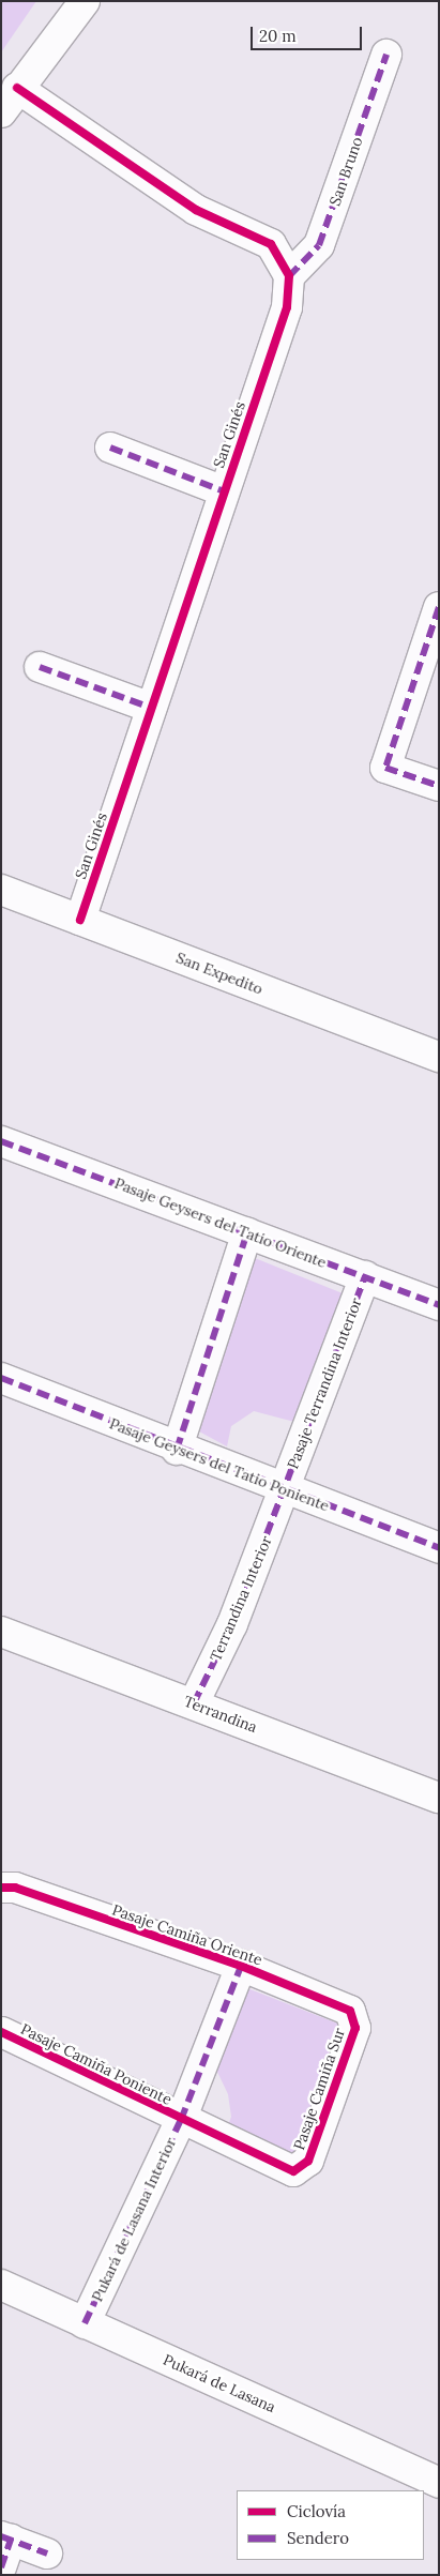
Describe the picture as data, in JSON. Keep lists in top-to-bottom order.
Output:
{
  "streets": {
    "street": [
      "San Bruno",
      "San Ginés",
      "San Expedito",
      "Pasaje Geysers del Tatio Oriente",
      "Pasaje Terrandina Interior",
      "Pasaje Geysers del Tatio Poniente",
      "Terrandina Interior",
      "Terrandina",
      "Pasaje Camiña Oriente",
      "Pasaje Camiña Poniente",
      "Pasaje Camiña Sur",
      "Pukará de Lasana Interior",
      "Pukará de Lasana"
    ]
  },
  "crossings": [
    ["San Bruno", "San Ginés"],
    ["San Ginés", "San Expedito"],
    ["Pasaje Geysers del Tatio Oriente", "Pasaje Terrandina Interior"],
    ["Pasaje Terrandina Interior", "Pasaje Geysers del Tatio Poniente"],
    ["Pasaje Terrandina Interior", "Terrandina Interior"],
    ["Pasaje Geysers del Tatio Poniente", "Terrandina Interior"],
    ["Terrandina Interior", "Terrandina"],
    ["Pasaje Camiña Oriente", "Pasaje Camiña Sur"],
    ["Pasaje Camiña Oriente", "Pukará de Lasana Interior"],
    ["Pasaje Camiña Poniente", "Pasaje Camiña Sur"],
    ["Pasaje Camiña Poniente", "Pukará de Lasana Interior"],
    ["Pasaje Camiña Sur", "Pukará de Lasana Interior"],
    ["Pukará de Lasana Interior", "Pukará de Lasana"]
  ],
  "legend": ["Ciclovía", "Sendero"],
  "scale_bar": "20 m"
}
